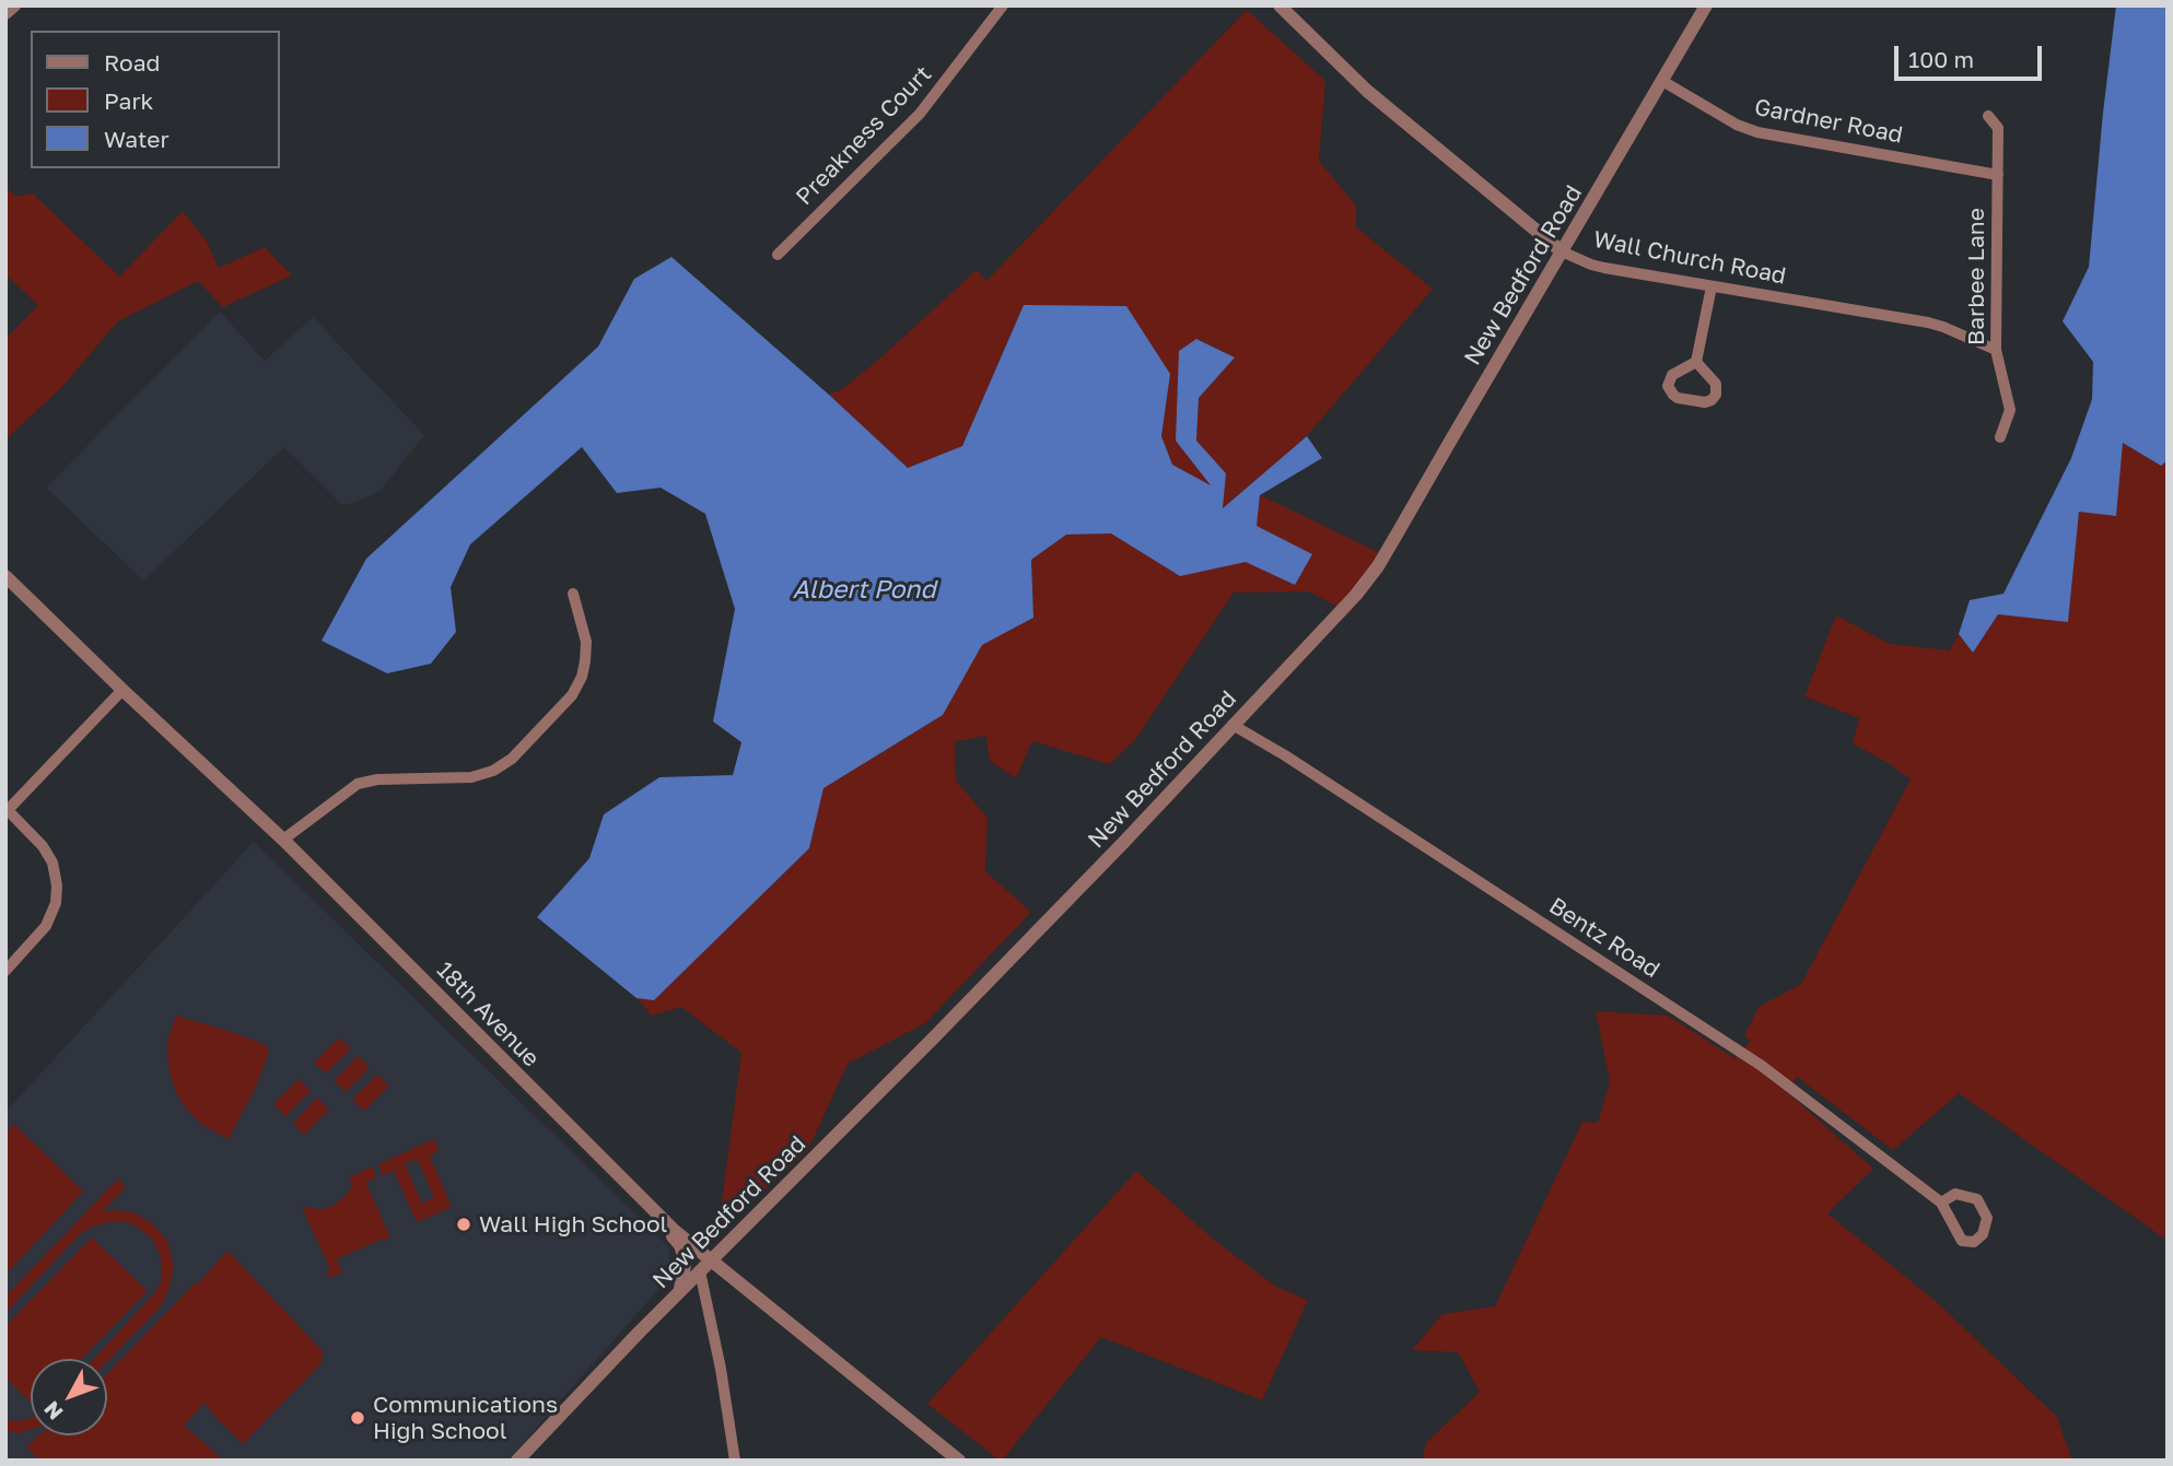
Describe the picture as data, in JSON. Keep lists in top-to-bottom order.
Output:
{
  "streets": {
    "street": [
      "Gardner Road",
      "Preakness Court",
      "Wall Church Road",
      "New Bedford Road",
      "Barbee Lane",
      "Bentz Road",
      "18th Avenue"
    ]
  },
  "crossings": [
    ["Gardner Road", "New Bedford Road"],
    ["Gardner Road", "Barbee Lane"],
    ["Wall Church Road", "New Bedford Road"],
    ["Wall Church Road", "Barbee Lane"],
    ["New Bedford Road", "Bentz Road"],
    ["New Bedford Road", "18th Avenue"]
  ],
  "water": ["Albert Pond"],
  "places": ["Wall High School", "Communications High School"],
  "legend": ["Road", "Park", "Water"],
  "scale_bar": "100 m",
  "north": "bottom left"
}
